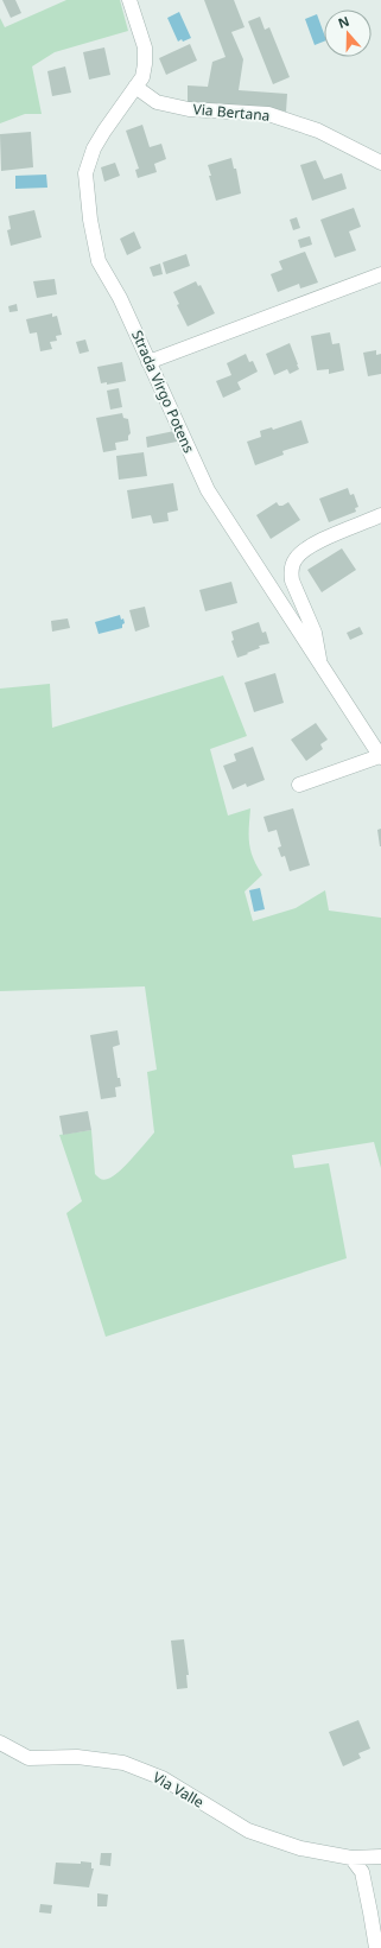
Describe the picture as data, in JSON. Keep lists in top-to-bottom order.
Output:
{
  "streets": {
    "street": ["Via Bertana", "Strada Virgo Potens", "Via Valle"]
  },
  "crossings": [
    ["Via Bertana", "Strada Virgo Potens"]
  ],
  "north": "top"
}
